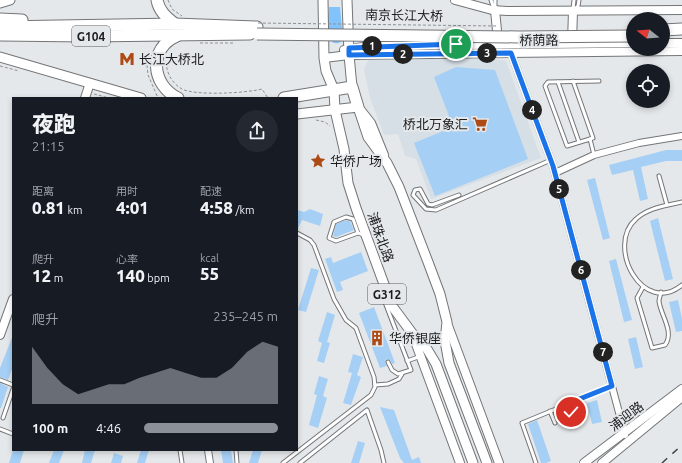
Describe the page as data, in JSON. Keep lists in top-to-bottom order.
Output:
{
  "streets": {
    "highway": ["南京长江大桥", "G104"],
    "main road": ["浦珠北路", "G312"],
    "street": ["桥荫路", "浦迎路"]
  },
  "crossings": [
    ["南京长江大桥", "G104"],
    ["桥荫路", "浦珠北路"]
  ],
  "places": {
    "metro station": ["长江大桥北"],
    "supermarket": ["桥北万象汇"],
    "place": ["华侨广场"],
    "building": ["华侨银座"]
  },
  "north": "left",
  "page": {
    "pins": [
      "1",
      "3",
      "2",
      "4",
      "5",
      "6",
      "7"
    ],
    "heading": ["夜跑", "21:15"],
    "stats": [
      ["距离", "0.81 km"],
      ["用时", "4:01"],
      ["配速", "4:58 /km"],
      ["爬升", "12 m"],
      ["心率", "140 bpm"],
      ["kcal", "55"]
    ],
    "chart": ["爬升", "235–245 m"],
    "list": [
      {
        "name": "100 m",
        "note": "4:46"
      }
    ]
  }
}
